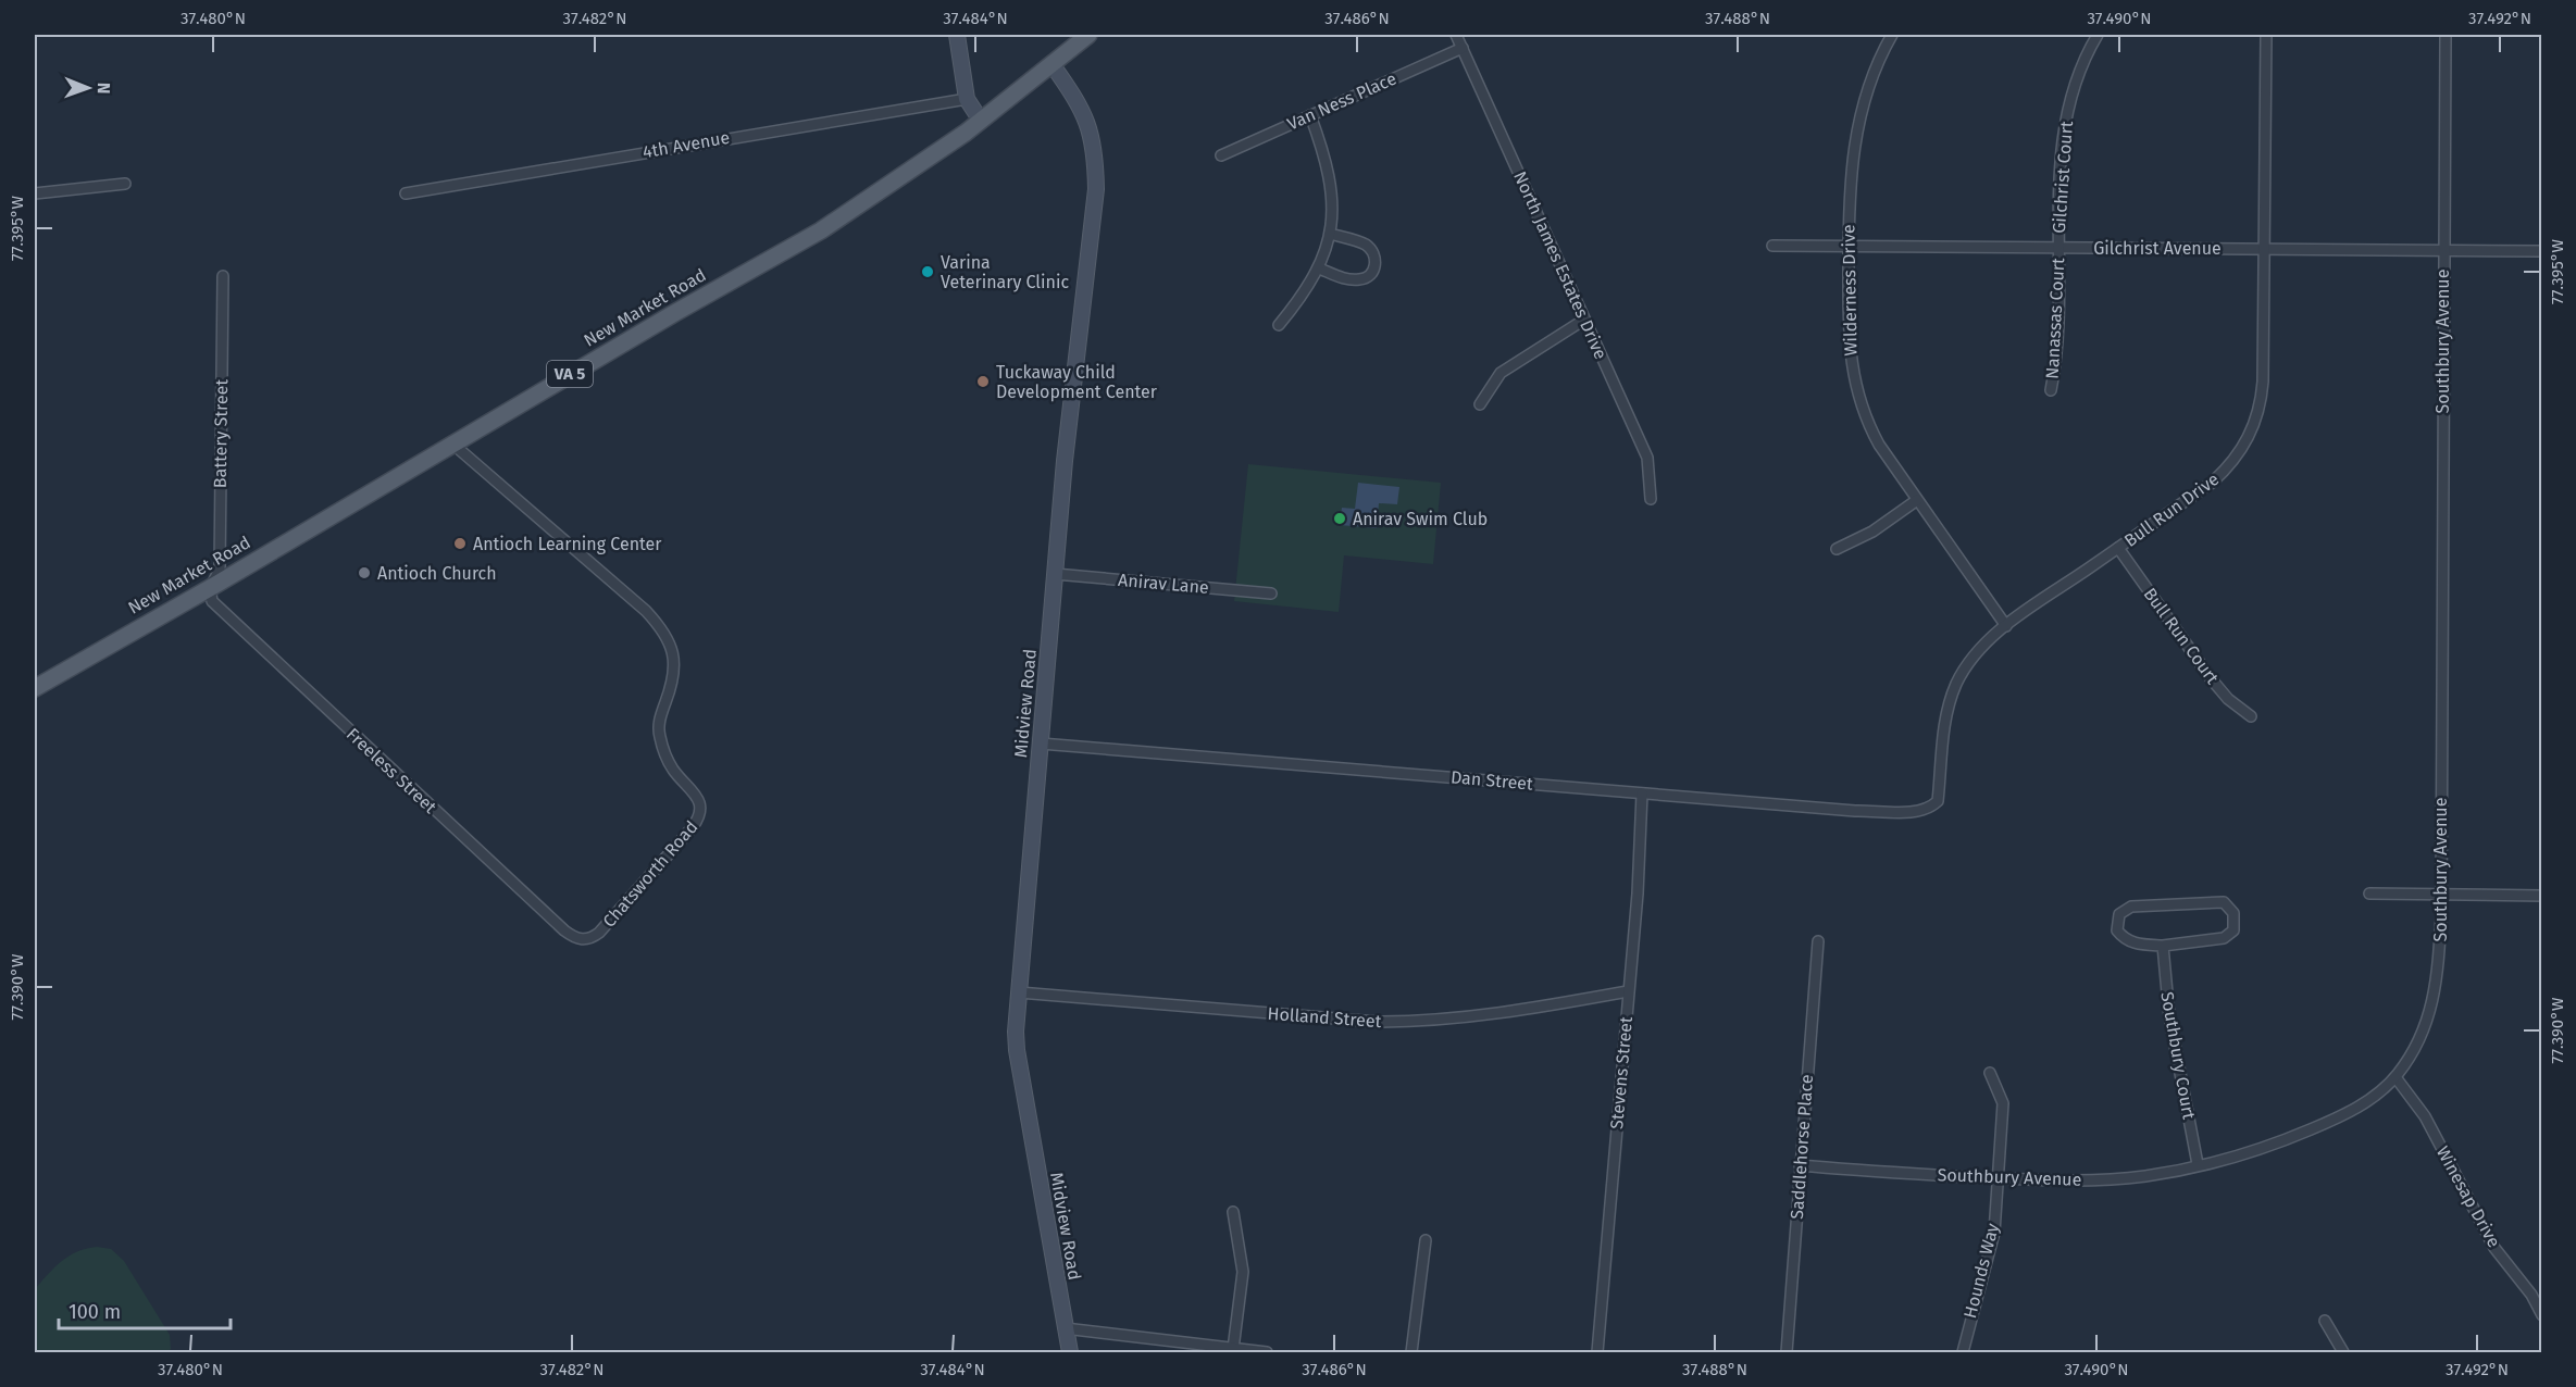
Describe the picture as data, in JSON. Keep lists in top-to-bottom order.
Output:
{
  "streets": {
    "main road": ["New Market Road", "VA 5"],
    "street": [
      "Van Ness Place",
      "4th Avenue",
      "Gilchrist Court",
      "Gilchrist Avenue",
      "North James Estates Drive",
      "Wilderness Drive",
      "Nanassas Court",
      "Southbury Avenue",
      "Battery Street",
      "Bull Run Drive",
      "Anirav Lane",
      "Bull Run Court",
      "Midview Road",
      "Freeless Street",
      "Dan Street",
      "Chatsworth Road",
      "Holland Street",
      "Southbury Court",
      "Stevens Street",
      "Saddlehorse Place",
      "Winesap Drive",
      "Hounds Way"
    ]
  },
  "crossings": [
    ["Van Ness Place", "North James Estates Drive"],
    ["Gilchrist Court", "Gilchrist Avenue"],
    ["Gilchrist Court", "Nanassas Court"],
    ["Gilchrist Avenue", "Wilderness Drive"],
    ["Gilchrist Avenue", "Nanassas Court"],
    ["Gilchrist Avenue", "Southbury Avenue"],
    ["Gilchrist Avenue", "Bull Run Drive"],
    ["Wilderness Drive", "Bull Run Drive"],
    ["New Market Road", "Battery Street"],
    ["New Market Road", "Midview Road"],
    ["New Market Road", "Freeless Street"],
    ["New Market Road", "Chatsworth Road"],
    ["Southbury Avenue", "Southbury Court"],
    ["Southbury Avenue", "Saddlehorse Place"],
    ["Southbury Avenue", "Winesap Drive"],
    ["Southbury Avenue", "Hounds Way"],
    ["Battery Street", "Freeless Street"],
    ["Bull Run Drive", "Bull Run Court"],
    ["Bull Run Drive", "Dan Street"],
    ["Anirav Lane", "Midview Road"],
    ["Midview Road", "Dan Street"],
    ["Midview Road", "Holland Street"],
    ["Freeless Street", "Chatsworth Road"],
    ["Dan Street", "Stevens Street"],
    ["Holland Street", "Stevens Street"]
  ],
  "places": [
    "Varina Veterinary Clinic",
    "Tuckaway Child Development Center",
    "Anirav Swim Club",
    "Antioch Learning Center",
    "Antioch Church"
  ],
  "scale_bar": "100 m",
  "north": "right",
  "coordinates": [
    "37.480°N",
    "37.482°N",
    "37.484°N",
    "37.486°N",
    "37.488°N",
    "37.490°N",
    "37.492°N",
    "77.395°W",
    "77.390°W"
  ]
}
